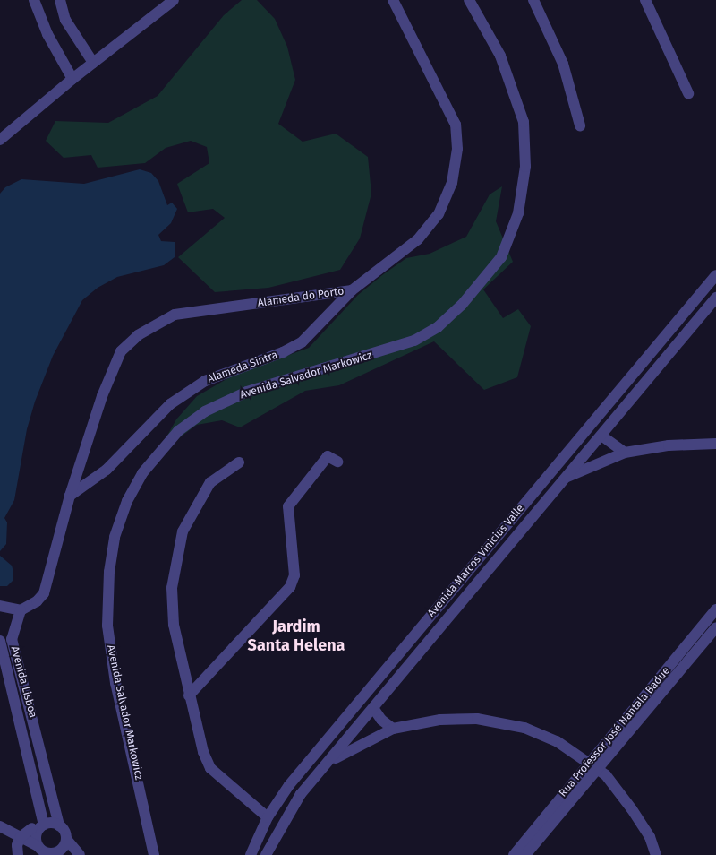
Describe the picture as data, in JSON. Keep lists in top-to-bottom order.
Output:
{
  "streets": {
    "street": [
      "Alameda do Porto",
      "Alameda Sintra",
      "Avenida Salvador Markowicz",
      "Avenida Marcos Vinicius Valle",
      "Avenida Lisboa",
      "Rua Professor José Nantala Badue"
    ]
  },
  "crossings": [
    ["Alameda do Porto", "Alameda Sintra"],
    ["Alameda do Porto", "Avenida Lisboa"]
  ],
  "districts": ["Jardim Santa Helena"]
}
